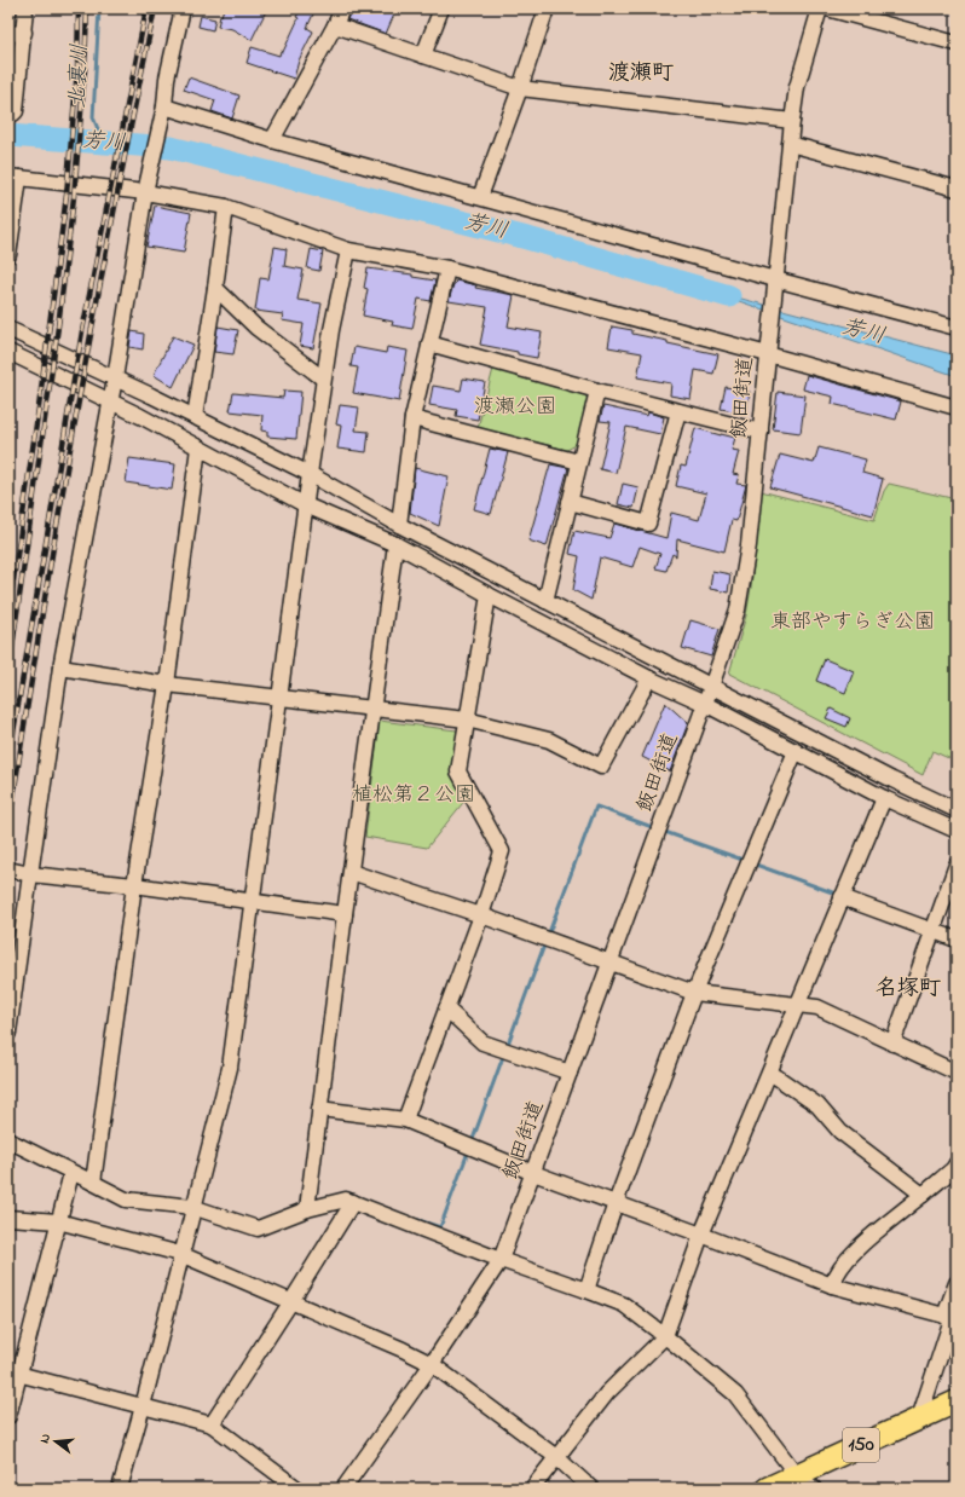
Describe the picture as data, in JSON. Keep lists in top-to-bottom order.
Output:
{
  "streets": {
    "highway": ["150"],
    "street": ["飯田街道"]
  },
  "districts": ["渡瀬町", "名塚町"],
  "water": ["北裏川", "芳川"],
  "parks": ["渡瀬公園", "東部やすらぎ公園", "植松第２公園"],
  "north": "left"
}
